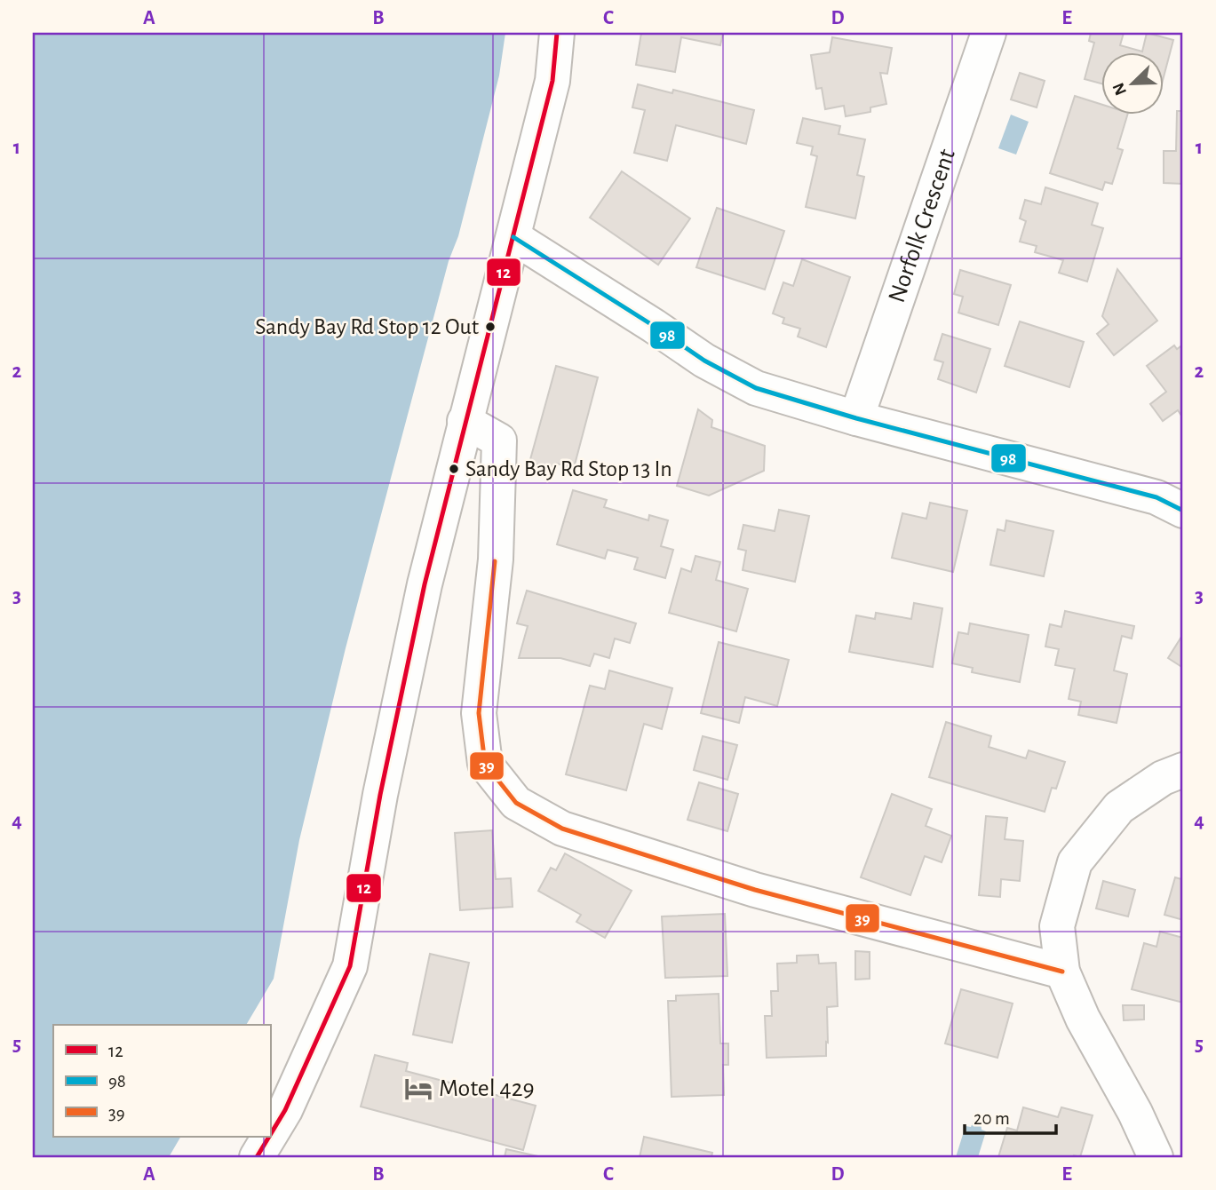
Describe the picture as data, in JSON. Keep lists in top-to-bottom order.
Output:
{
  "streets": {
    "street": ["Norfolk Crescent"]
  },
  "places": {
    "other": ["Sandy Bay Rd Stop 12 Out", "Sandy Bay Rd Stop 13 In"],
    "hotel": ["Motel 429"]
  },
  "lines": ["transit line 12", "transit line 98", "transit line 39"],
  "legend": ["12", "98", "39"],
  "scale_bar": "20 m",
  "north": "bottom left",
  "grid": {
    "columns": [
      "A",
      "B",
      "C",
      "D",
      "E"
    ],
    "rows": [
      "1",
      "2",
      "3",
      "4",
      "5"
    ]
  }
}
